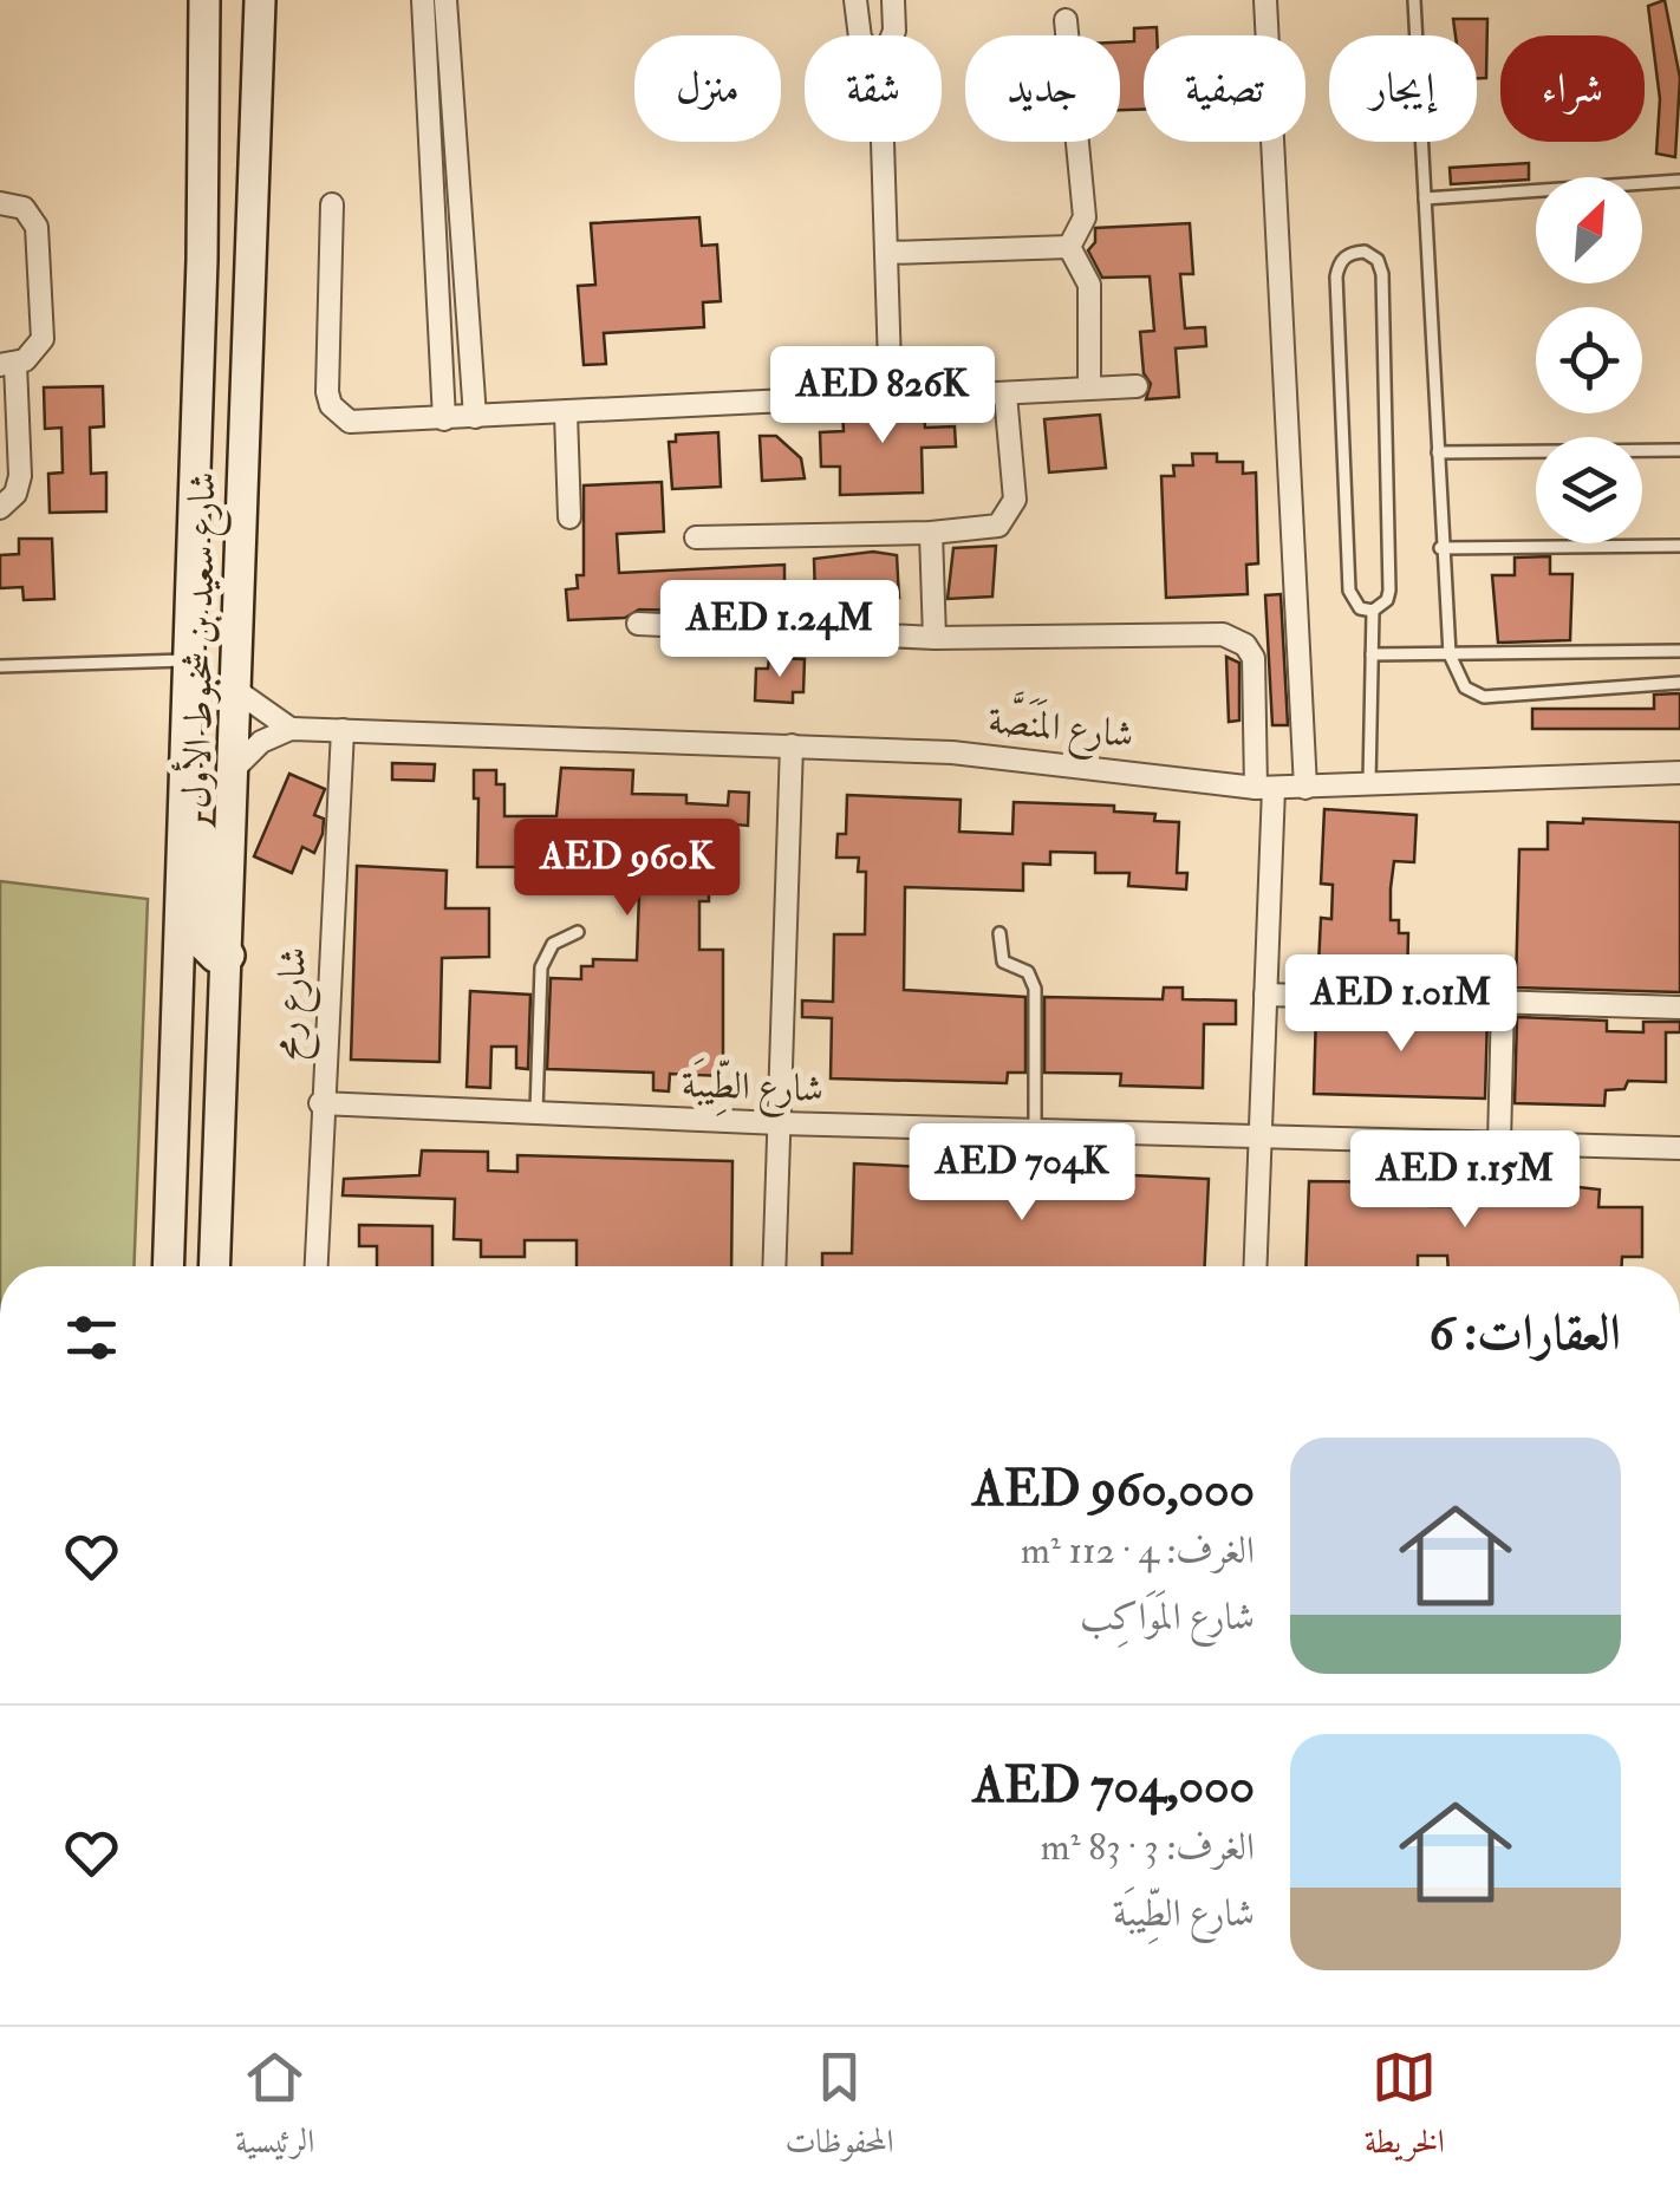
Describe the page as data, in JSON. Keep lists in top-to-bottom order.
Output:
{
  "streets": {
    "main road": ["شارع سعيد بن شخبوط الأول"],
    "street": ["شارع المَنَصَّة", "شارع رمح", "شارع الطِّيبَة"]
  },
  "crossings": [
    ["شارع المَنَصَّة", "شارع رمح"],
    ["شارع رمح", "شارع الطِّيبَة"]
  ],
  "north": "top right",
  "page": {
    "chip": [
      "شراء",
      "إيجار",
      "تصفية",
      "جديد",
      "شقة",
      "منزل"
    ],
    "price": [
      "AED 826K",
      "AED 1.24M",
      "AED 960K",
      "AED 1.01M",
      "AED 704K",
      "AED 1.15M"
    ],
    "heading": "العقارات: 6",
    "list": [
      {
        "name": "AED 960,000",
        "note": "الغرف: 4 · 112 m² · شارع المَوَاكِب"
      },
      {
        "name": "AED 704,000",
        "note": "الغرف: 3 · 83 m² · شارع الطِّيبَة"
      }
    ],
    "tabs": ["الخريطة", "المحفوظات", "الرئيسية"]
  }
}
